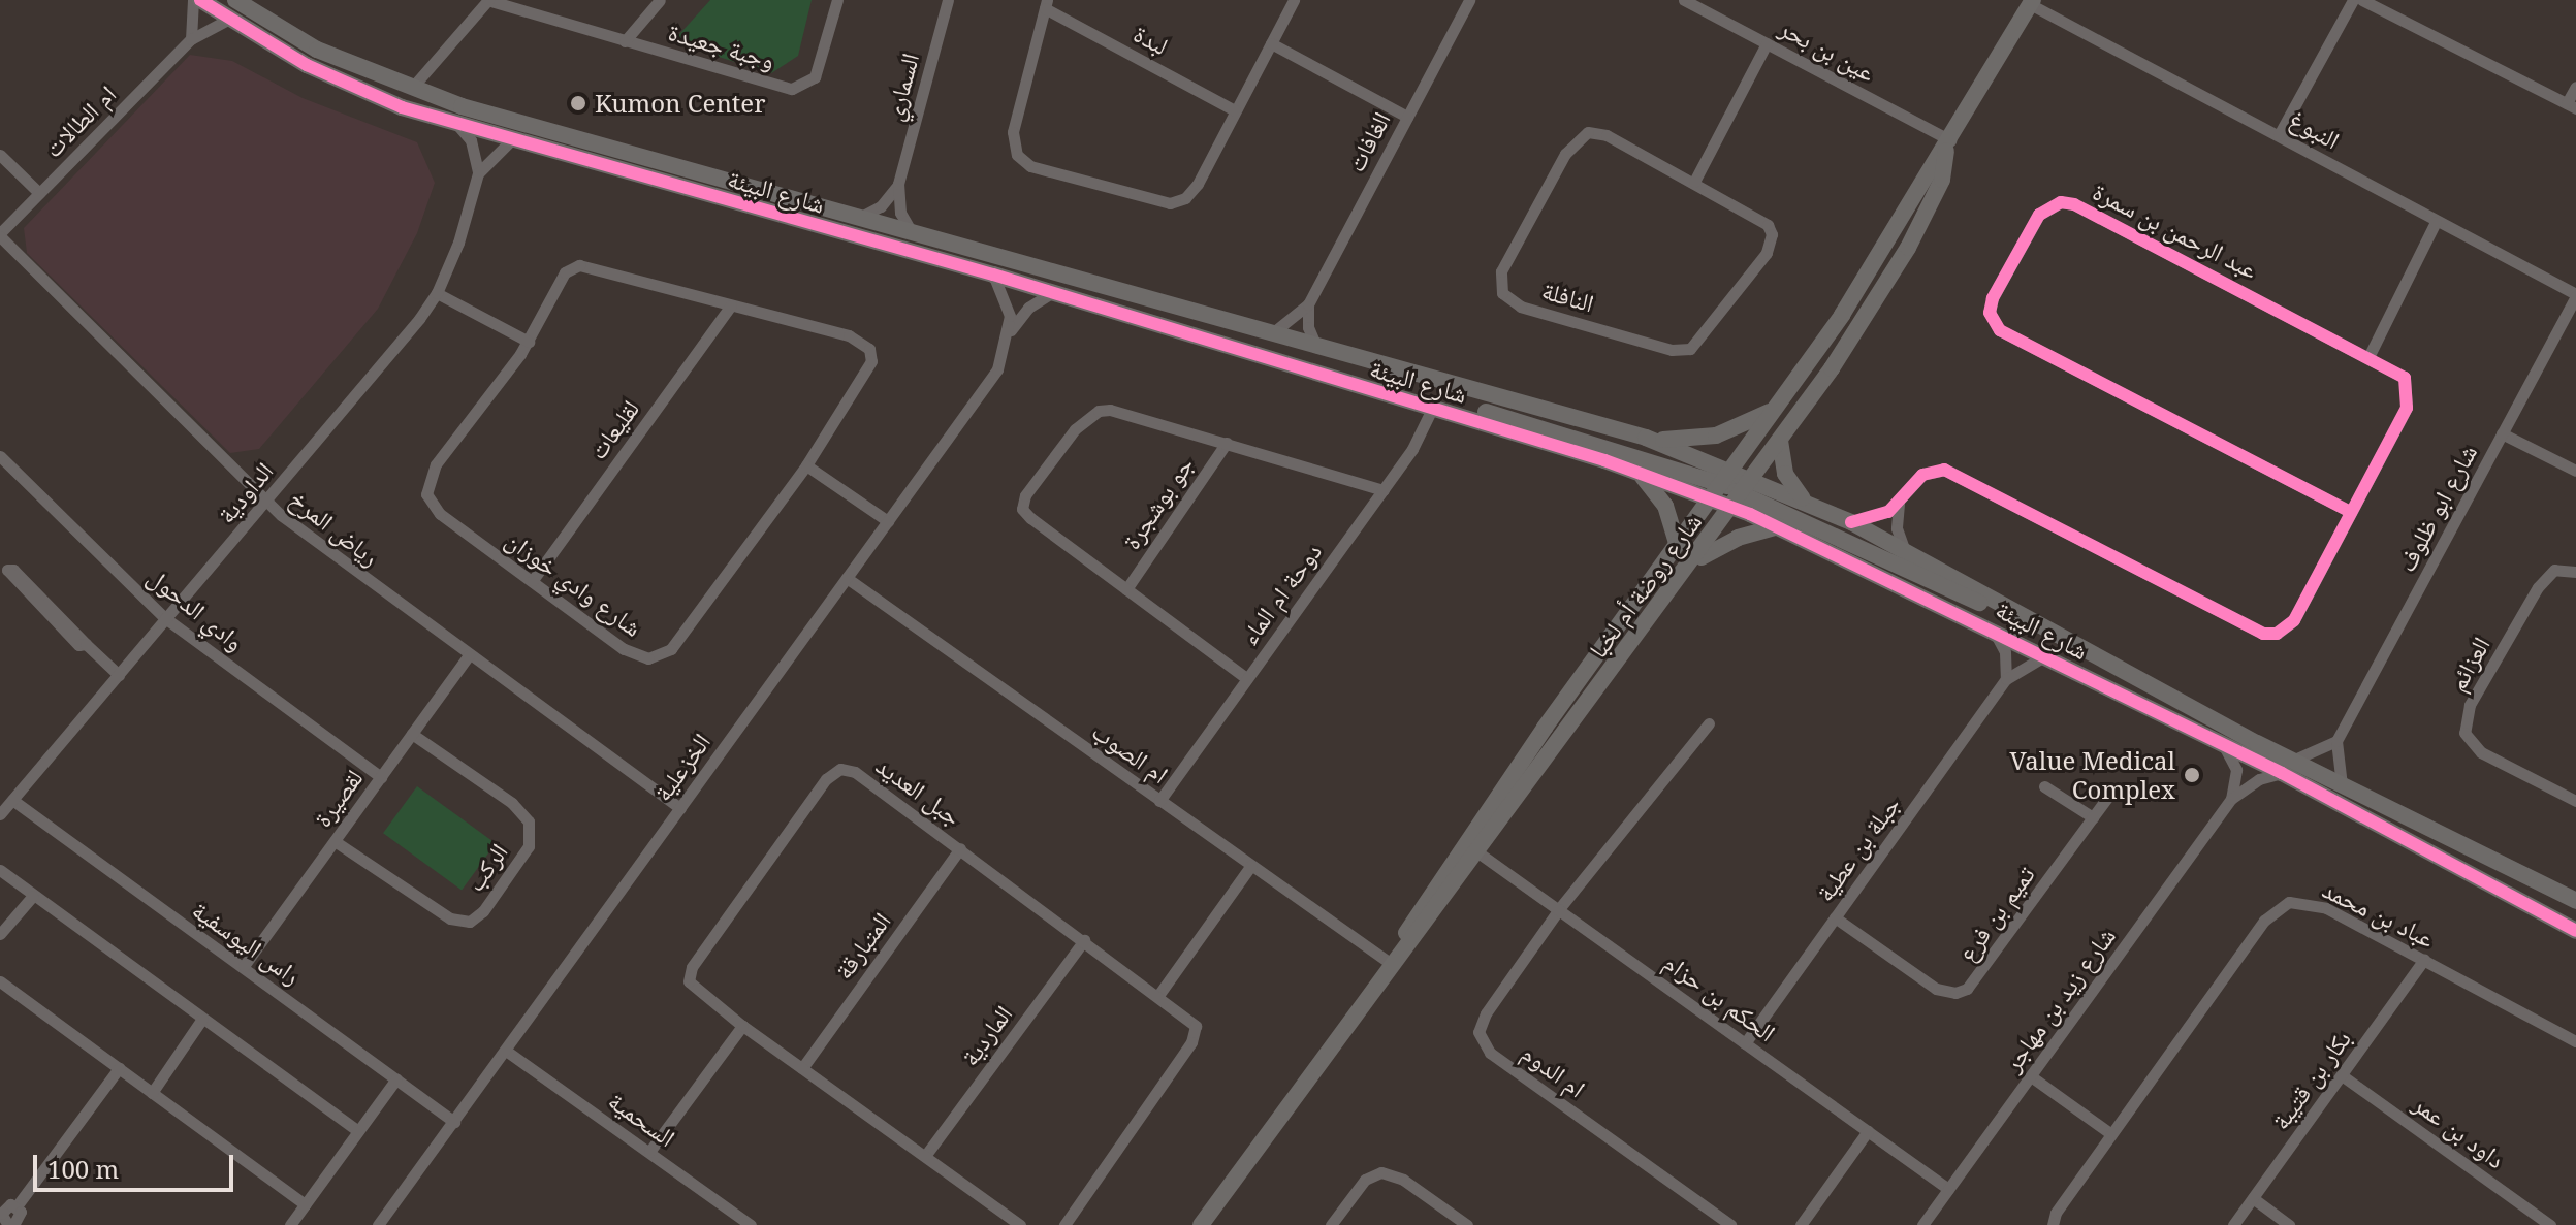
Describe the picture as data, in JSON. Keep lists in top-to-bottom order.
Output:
{
  "streets": {
    "street": [
      "لبدة",
      "وجبة جعيدة",
      "عين بن بحر",
      "السماري",
      "ام الطالات",
      "النبوغ",
      "الغافات",
      "شارع البيئة",
      "عبد الرحمن بن سمرة",
      "النافلة",
      "لقليعات",
      "الداودية",
      "جو بوشجرة",
      "شارع ابو ظلوف",
      "رياض المرخ",
      "شارع وادي خوزان",
      "شارع روضة أم لخبا",
      "دوحة ام الماء",
      "وادي الدحول",
      "العزائم",
      "ام الصوب",
      "الخزعلية",
      "جبل العديد",
      "لقصيرة",
      "جبلة بن عطية",
      "الركب",
      "تميم بن فرع",
      "عباد بن محمد",
      "راس اليوسفية",
      "المتبارقة",
      "الحكم بن حزام",
      "شارع زيد بن مهاجر",
      "الماردية",
      "ام الدوم",
      "بكار بن قتيبة",
      "السحمية",
      "داود بن عمر"
    ]
  },
  "crossings": [
    ["عين بن بحر", "شارع روضة أم لخبا"],
    ["السماري", "شارع البيئة"],
    ["ام الطالات", "شارع البيئة"],
    ["ام الطالات", "رياض المرخ"],
    ["النبوغ", "شارع ابو ظلوف"],
    ["النبوغ", "شارع روضة أم لخبا"],
    ["الغافات", "شارع البيئة"],
    ["شارع البيئة", "عبد الرحمن بن سمرة"],
    ["شارع البيئة", "الداودية"],
    ["شارع البيئة", "شارع روضة أم لخبا"],
    ["شارع البيئة", "دوحة ام الماء"],
    ["شارع البيئة", "الخزعلية"],
    ["شارع البيئة", "جبلة بن عطية"],
    ["شارع البيئة", "شارع زيد بن مهاجر"],
    ["لقليعات", "شارع وادي خوزان"],
    ["الداودية", "رياض المرخ"],
    ["الداودية", "وادي الدحول"],
    ["الداودية", "راس اليوسفية"],
    ["جو بوشجرة", "دوحة ام الماء"],
    ["رياض المرخ", "الخزعلية"],
    ["رياض المرخ", "لقصيرة"],
    ["شارع روضة أم لخبا", "ام الصوب"],
    ["شارع روضة أم لخبا", "الحكم بن حزام"],
    ["دوحة ام الماء", "ام الصوب"],
    ["وادي الدحول", "لقصيرة"],
    ["ام الصوب", "الخزعلية"],
    ["الخزعلية", "راس اليوسفية"],
    ["الخزعلية", "السحمية"],
    ["جبل العديد", "المتبارقة"],
    ["جبل العديد", "الماردية"],
    ["لقصيرة", "الركب"],
    ["لقصيرة", "راس اليوسفية"],
    ["جبلة بن عطية", "تميم بن فرع"],
    ["جبلة بن عطية", "الحكم بن حزام"],
    ["عباد بن محمد", "بكار بن قتيبة"],
    ["الحكم بن حزام", "شارع زيد بن مهاجر"],
    ["الحكم بن حزام", "ام الدوم"],
    ["بكار بن قتيبة", "داود بن عمر"]
  ],
  "places": ["Kumon Center", "Value Medical Complex"],
  "scale_bar": "100 m"
}
